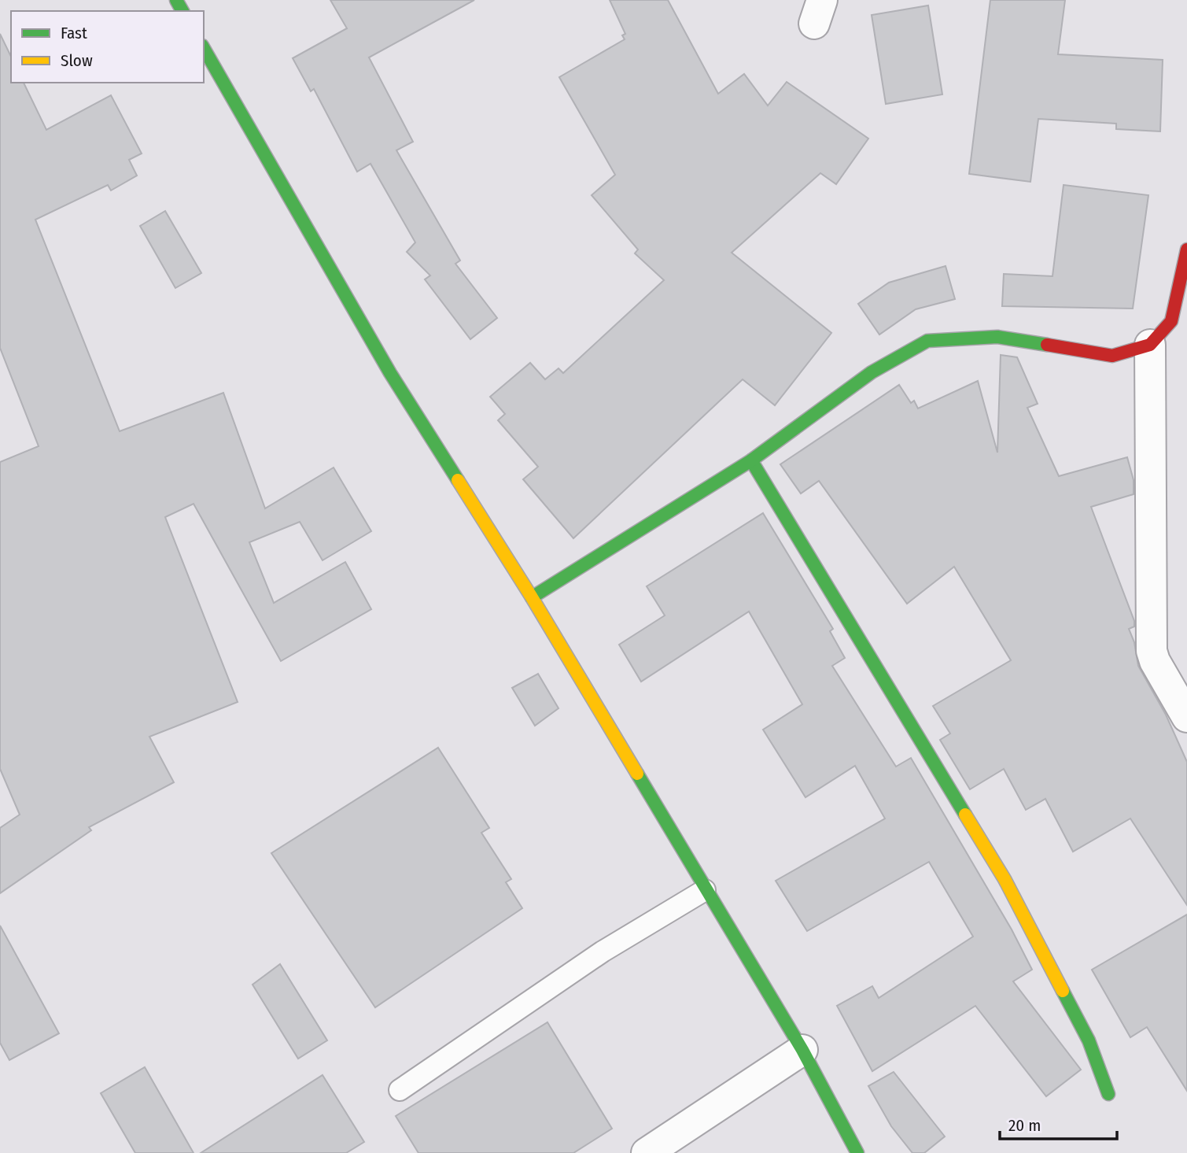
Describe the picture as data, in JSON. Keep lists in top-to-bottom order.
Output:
{
  "legend": ["Fast", "Slow"],
  "scale_bar": "20 m"
}
